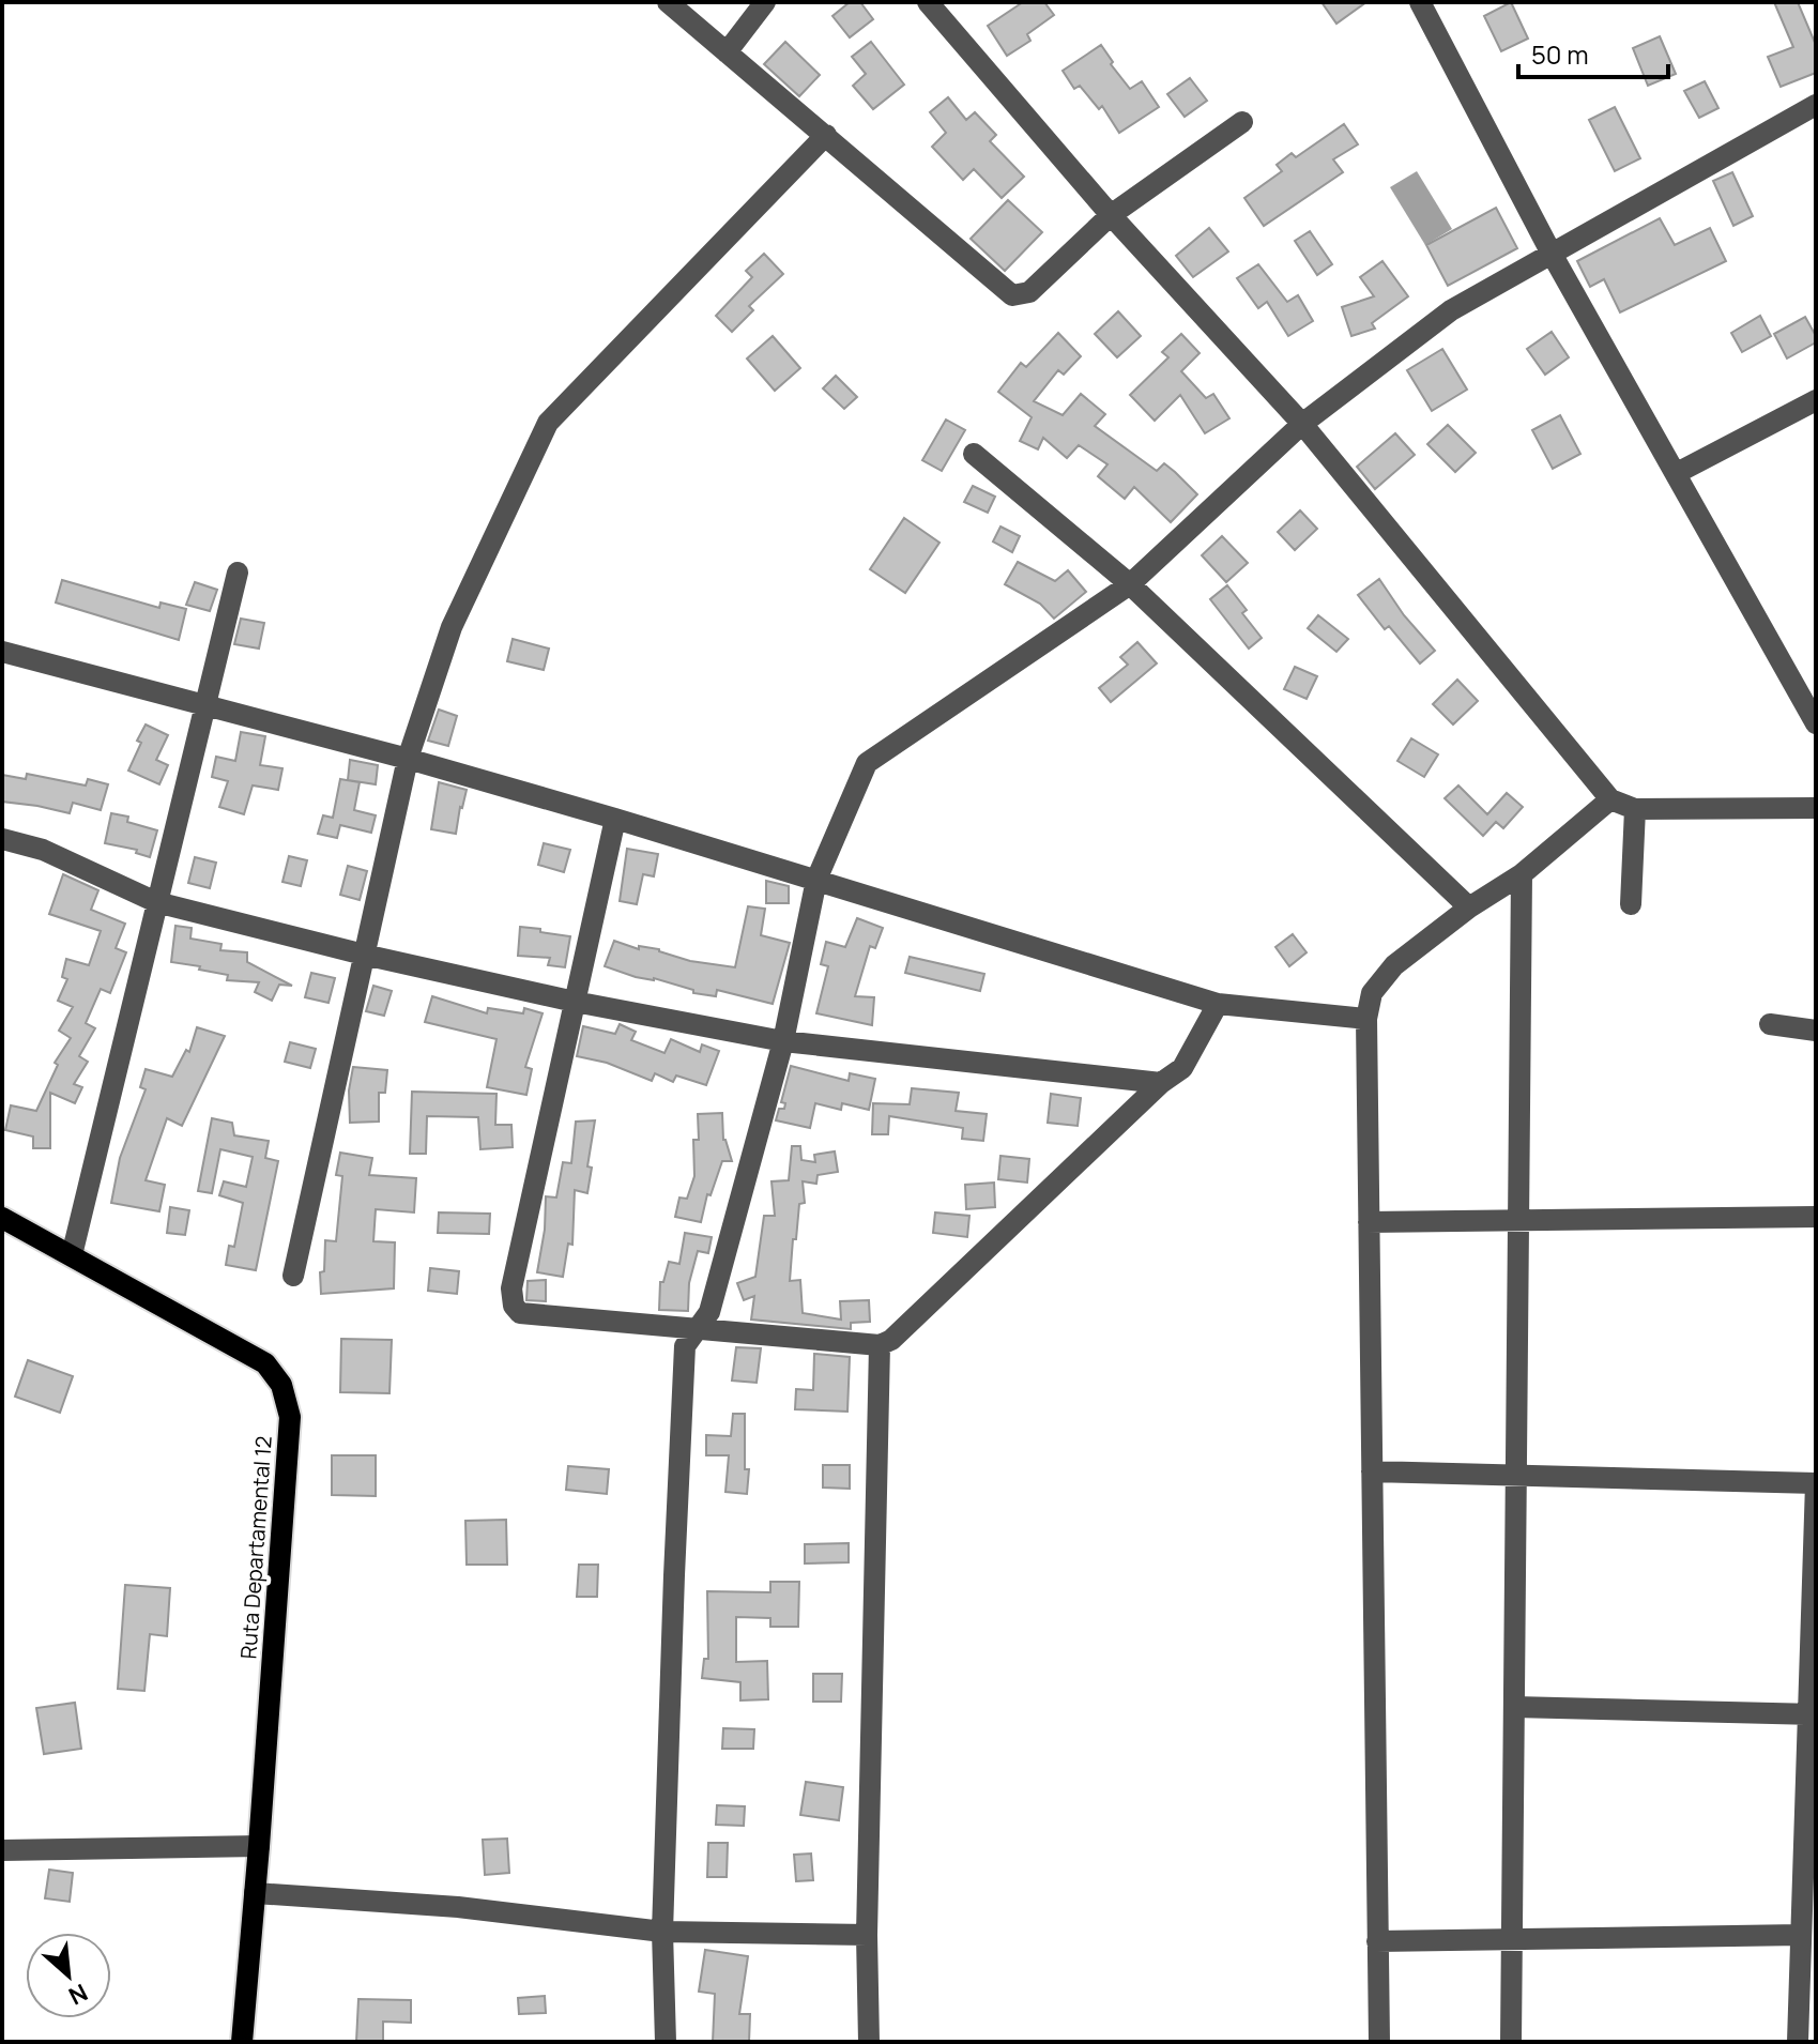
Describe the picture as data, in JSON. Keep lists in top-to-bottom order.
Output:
{
  "streets": {
    "main road": ["Ruta Departamental 12"]
  },
  "scale_bar": "50 m",
  "north": "bottom right"
}
